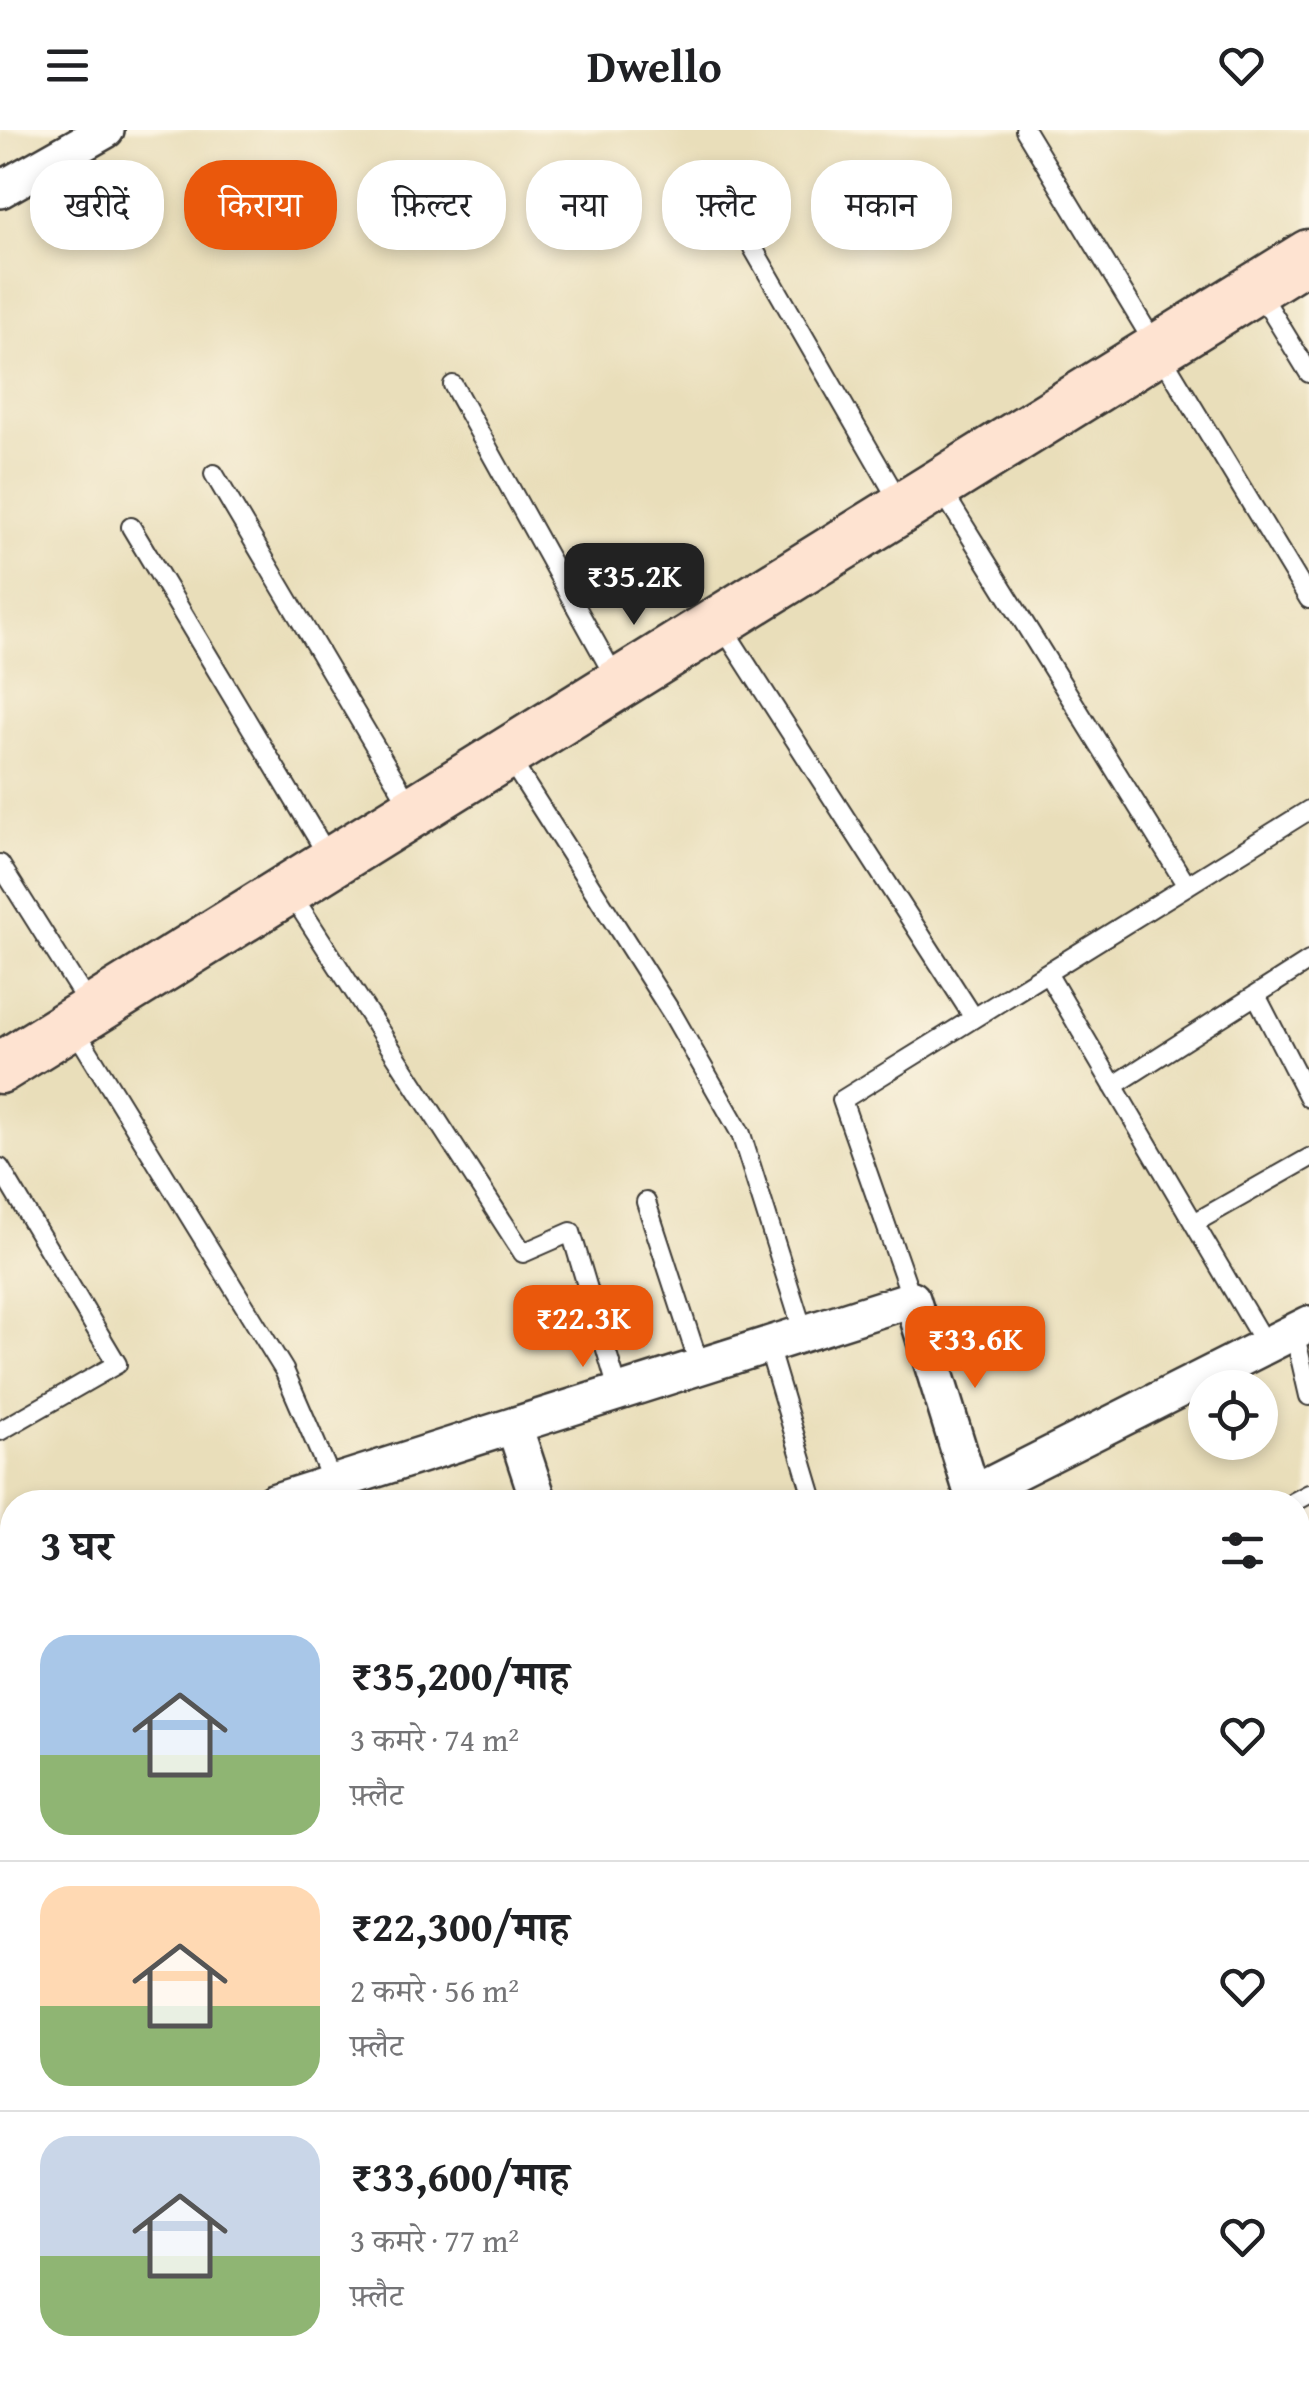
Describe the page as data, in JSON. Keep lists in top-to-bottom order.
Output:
{
  "page": {
    "header": "Dwello",
    "chip": [
      "खरीदें",
      "किराया",
      "फ़िल्टर",
      "नया",
      "फ़्लैट",
      "मकान"
    ],
    "price": ["₹35.2K", "₹22.3K", "₹33.6K"],
    "heading": "3 घर",
    "list": [
      {
        "name": "₹35,200/माह",
        "note": "3 कमरे · 74 m² · फ़्लैट"
      },
      {
        "name": "₹22,300/माह",
        "note": "2 कमरे · 56 m² · फ़्लैट"
      },
      {
        "name": "₹33,600/माह",
        "note": "3 कमरे · 77 m² · फ़्लैट"
      }
    ]
  }
}
